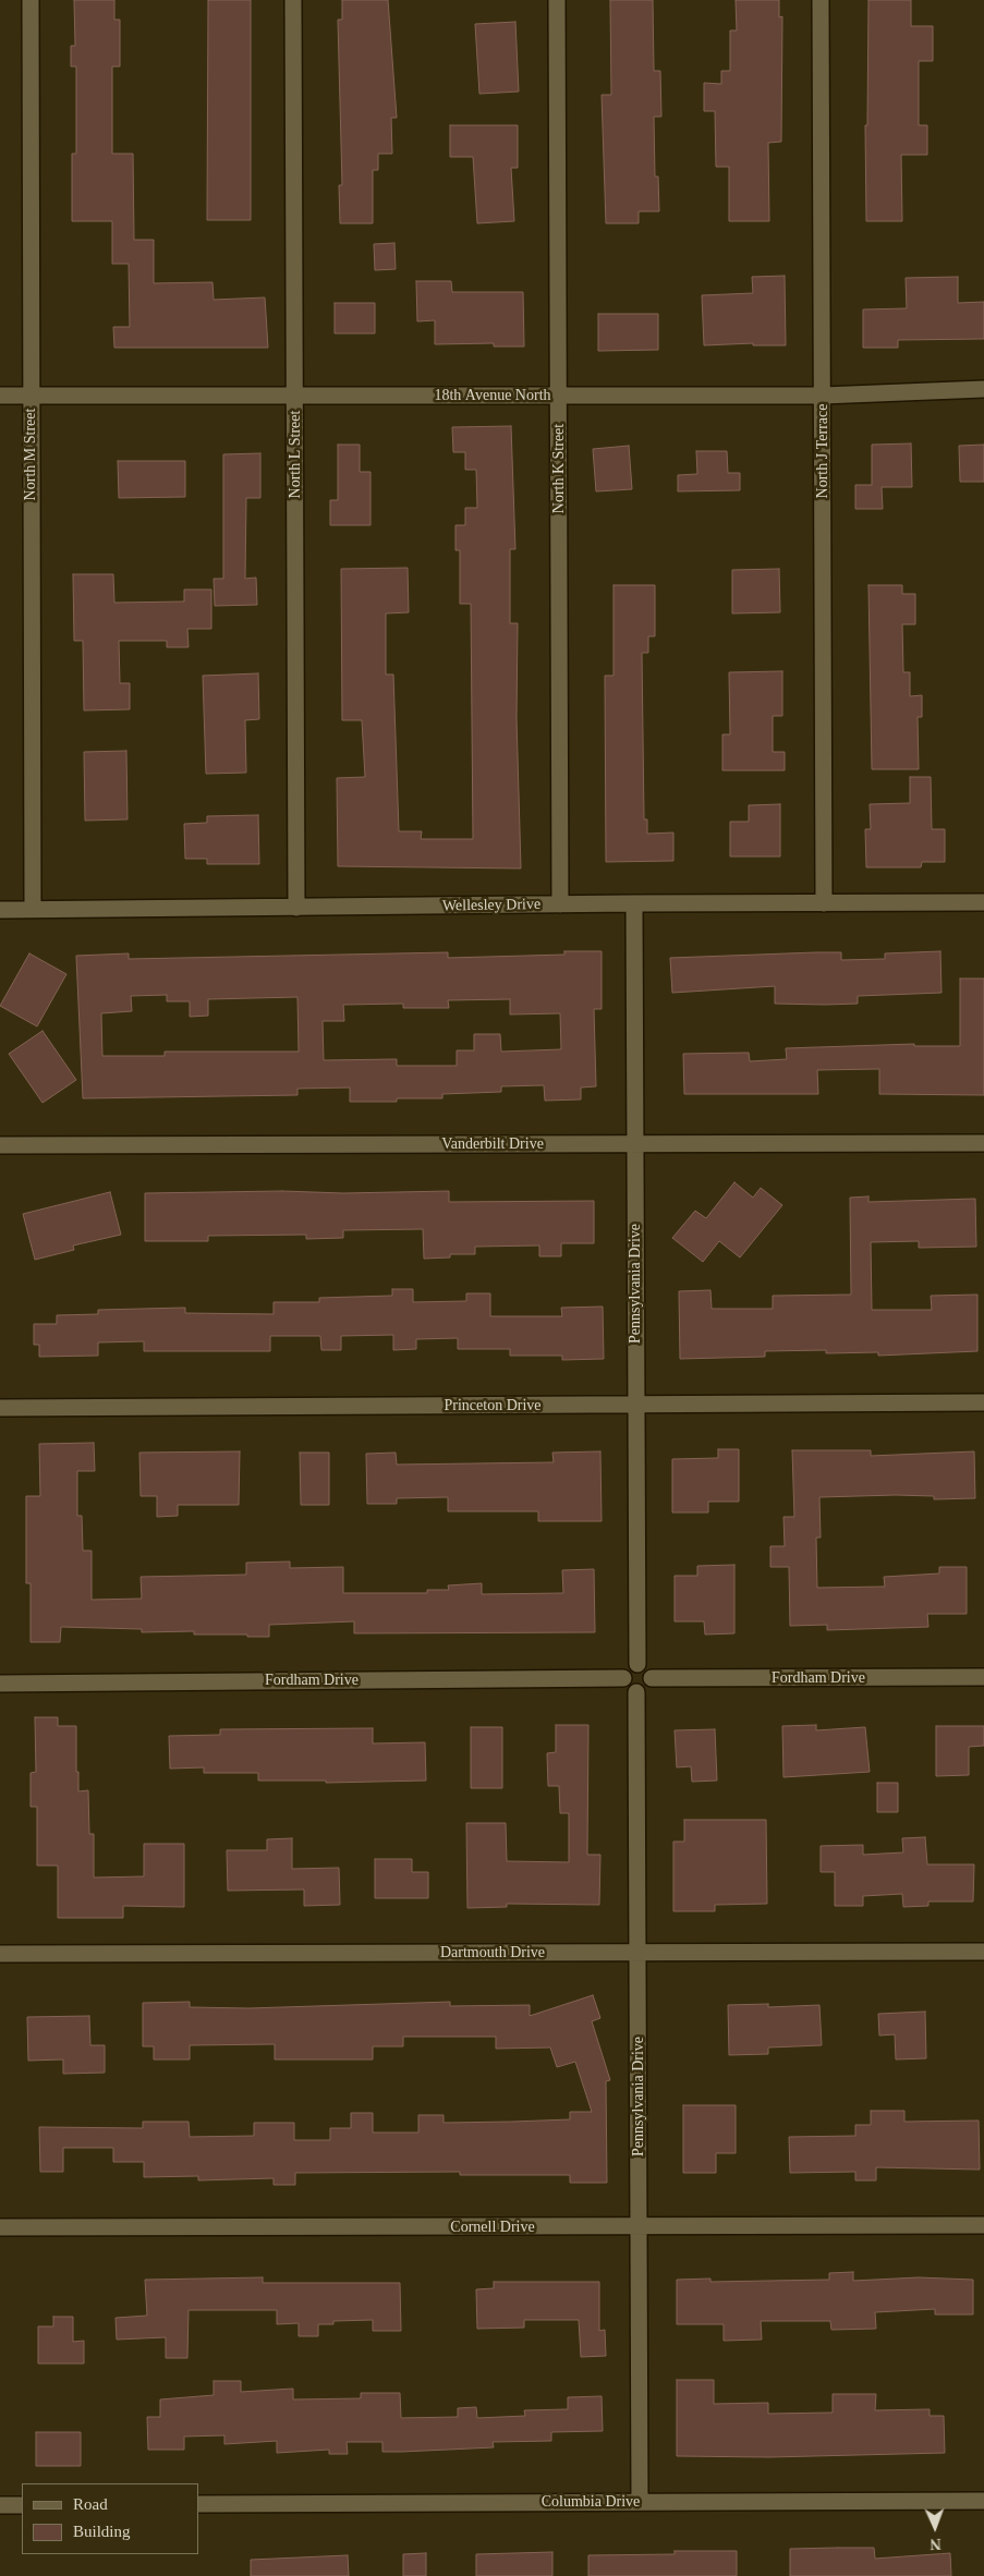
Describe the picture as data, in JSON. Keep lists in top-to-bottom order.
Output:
{
  "streets": {
    "street": [
      "18th Avenue North",
      "North J Terrace",
      "North M Street",
      "North L Street",
      "North K Street",
      "Wellesley Drive",
      "Vanderbilt Drive",
      "Pennsylvania Drive",
      "Princeton Drive",
      "Fordham Drive",
      "Dartmouth Drive",
      "Cornell Drive",
      "Columbia Drive"
    ]
  },
  "crossings": [
    ["18th Avenue North", "North J Terrace"],
    ["18th Avenue North", "North M Street"],
    ["18th Avenue North", "North L Street"],
    ["18th Avenue North", "North K Street"],
    ["North J Terrace", "Wellesley Drive"],
    ["North M Street", "Wellesley Drive"],
    ["North L Street", "Wellesley Drive"],
    ["North K Street", "Wellesley Drive"],
    ["Wellesley Drive", "Pennsylvania Drive"],
    ["Vanderbilt Drive", "Pennsylvania Drive"],
    ["Pennsylvania Drive", "Princeton Drive"],
    ["Pennsylvania Drive", "Fordham Drive"],
    ["Pennsylvania Drive", "Dartmouth Drive"],
    ["Pennsylvania Drive", "Cornell Drive"],
    ["Pennsylvania Drive", "Columbia Drive"]
  ],
  "legend": ["Road", "Building"],
  "north": "bottom"
}
